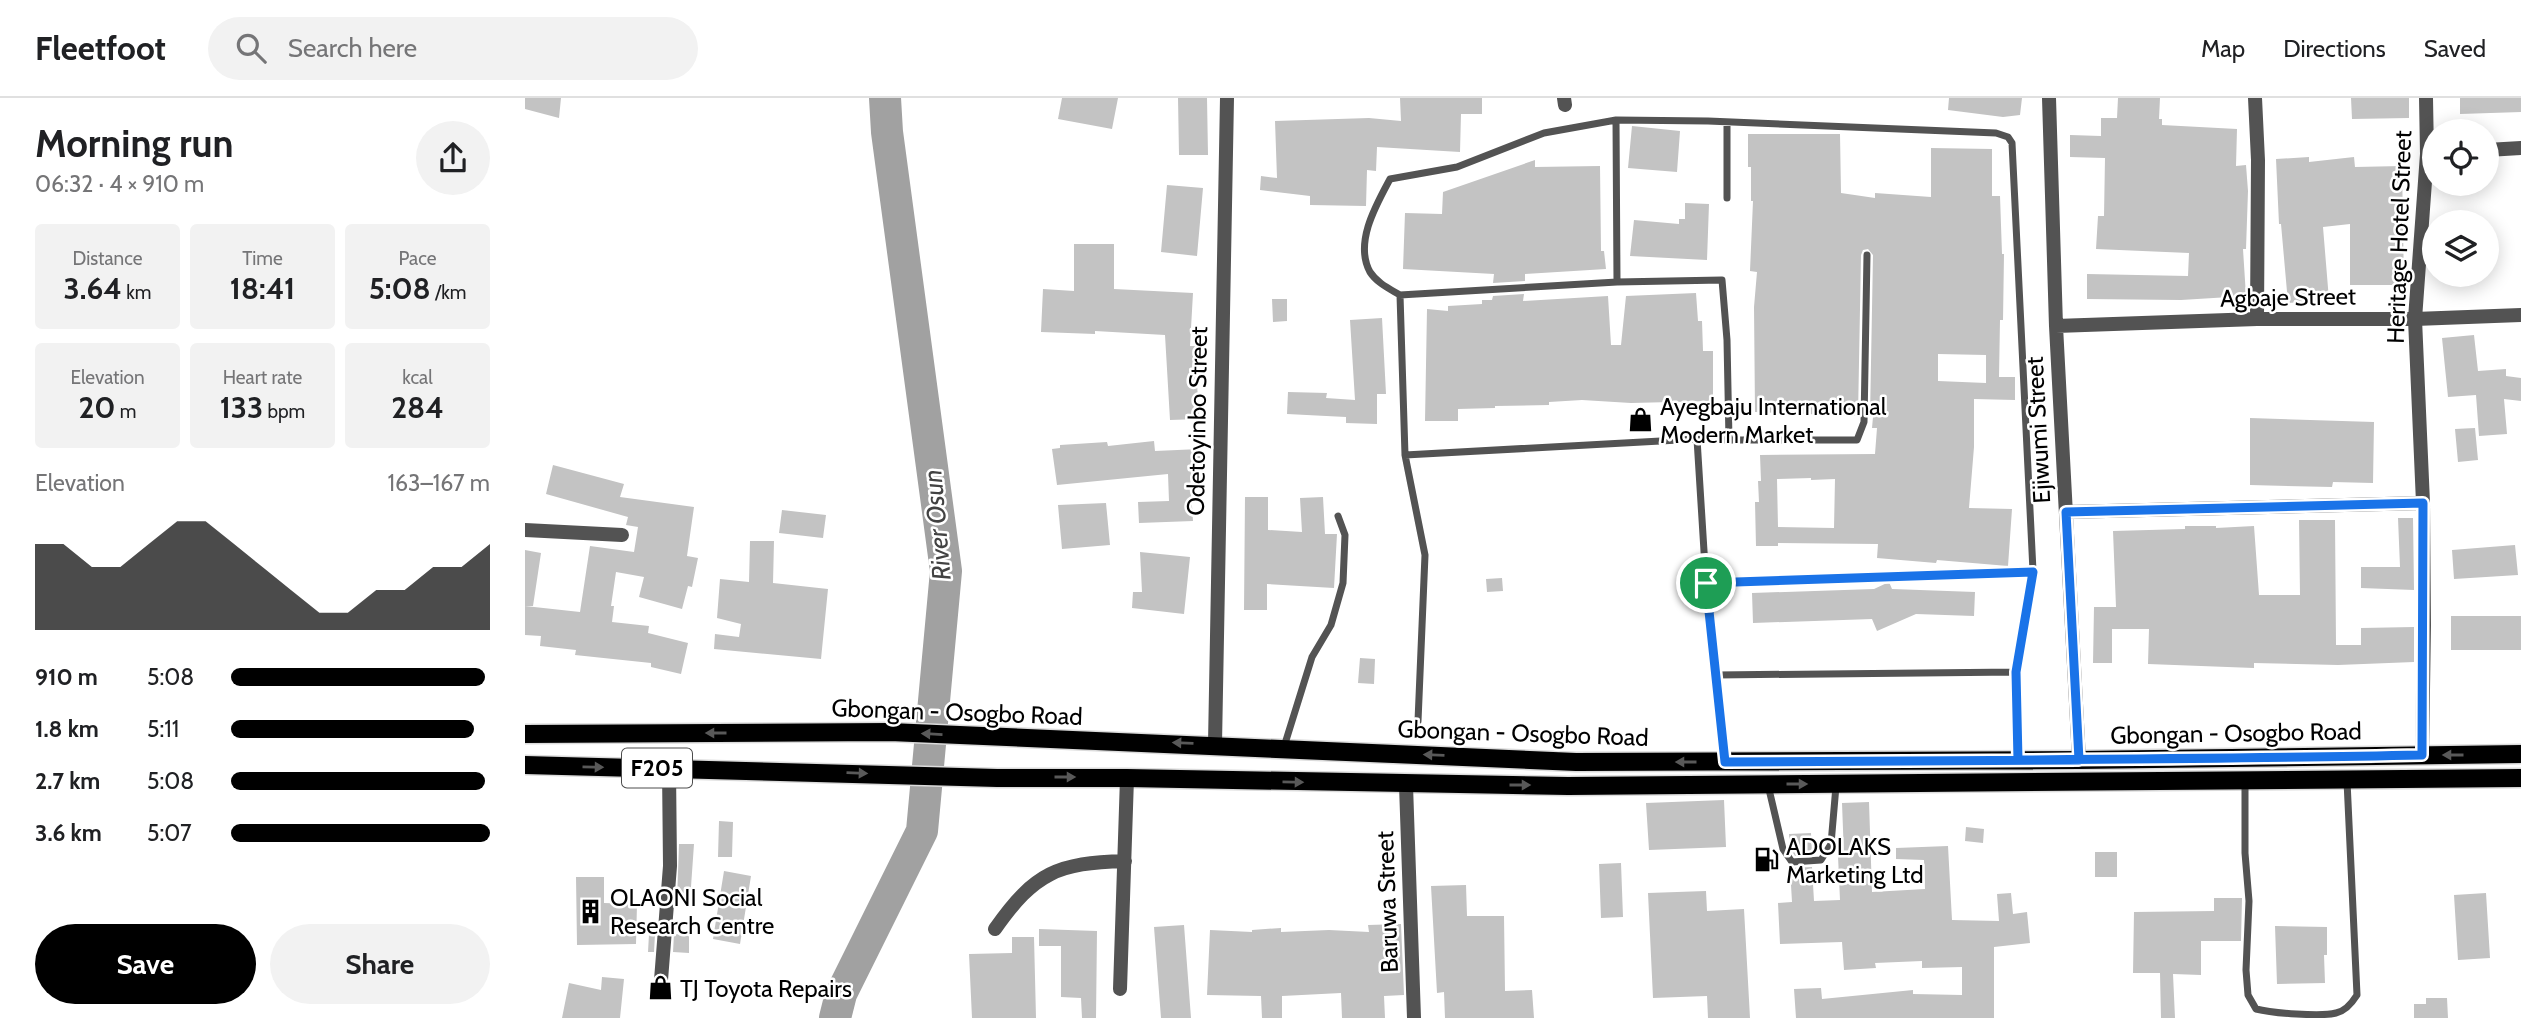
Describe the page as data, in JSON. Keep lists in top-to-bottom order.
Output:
{
  "streets": {
    "main road": ["Gbongan - Osogbo Road", "F205"],
    "street": [
      "Heritage Hotel Street",
      "Agbaje Street",
      "Odetoyinbo Street",
      "Ejiwumi Street",
      "Baruwa Street"
    ]
  },
  "crossings": [
    ["Heritage Hotel Street", "Agbaje Street"],
    ["Heritage Hotel Street", "Gbongan - Osogbo Road"],
    ["Agbaje Street", "Ejiwumi Street"],
    ["Odetoyinbo Street", "Gbongan - Osogbo Road"],
    ["Ejiwumi Street", "Gbongan - Osogbo Road"],
    ["Gbongan - Osogbo Road", "Baruwa Street"]
  ],
  "water": ["River Osun"],
  "places": {
    "shop": ["Ayegbaju International Modern Market", "TJ Toyota Repairs"],
    "fuel station": ["ADOLAKS Marketing Ltd"],
    "building": ["OLAONI Social Research Centre"]
  },
  "page": {
    "header": "Fleetfoot",
    "search": "Search here",
    "nav": ["Map", "Directions", "Saved"],
    "heading": ["Morning run", "06:32 · 4 × 910 m"],
    "stats": [
      ["Distance", "3.64 km"],
      ["Time", "18:41"],
      ["Pace", "5:08 /km"],
      ["Elevation", "20 m"],
      ["Heart rate", "133 bpm"],
      ["kcal", "284"]
    ],
    "chart": ["Elevation", "163–167 m"],
    "list": [
      {
        "name": "910 m",
        "note": "5:08"
      },
      {
        "name": "1.8 km",
        "note": "5:11"
      },
      {
        "name": "2.7 km",
        "note": "5:08"
      },
      {
        "name": "3.6 km",
        "note": "5:07"
      }
    ],
    "buttons": ["Save", "Share"]
  }
}
